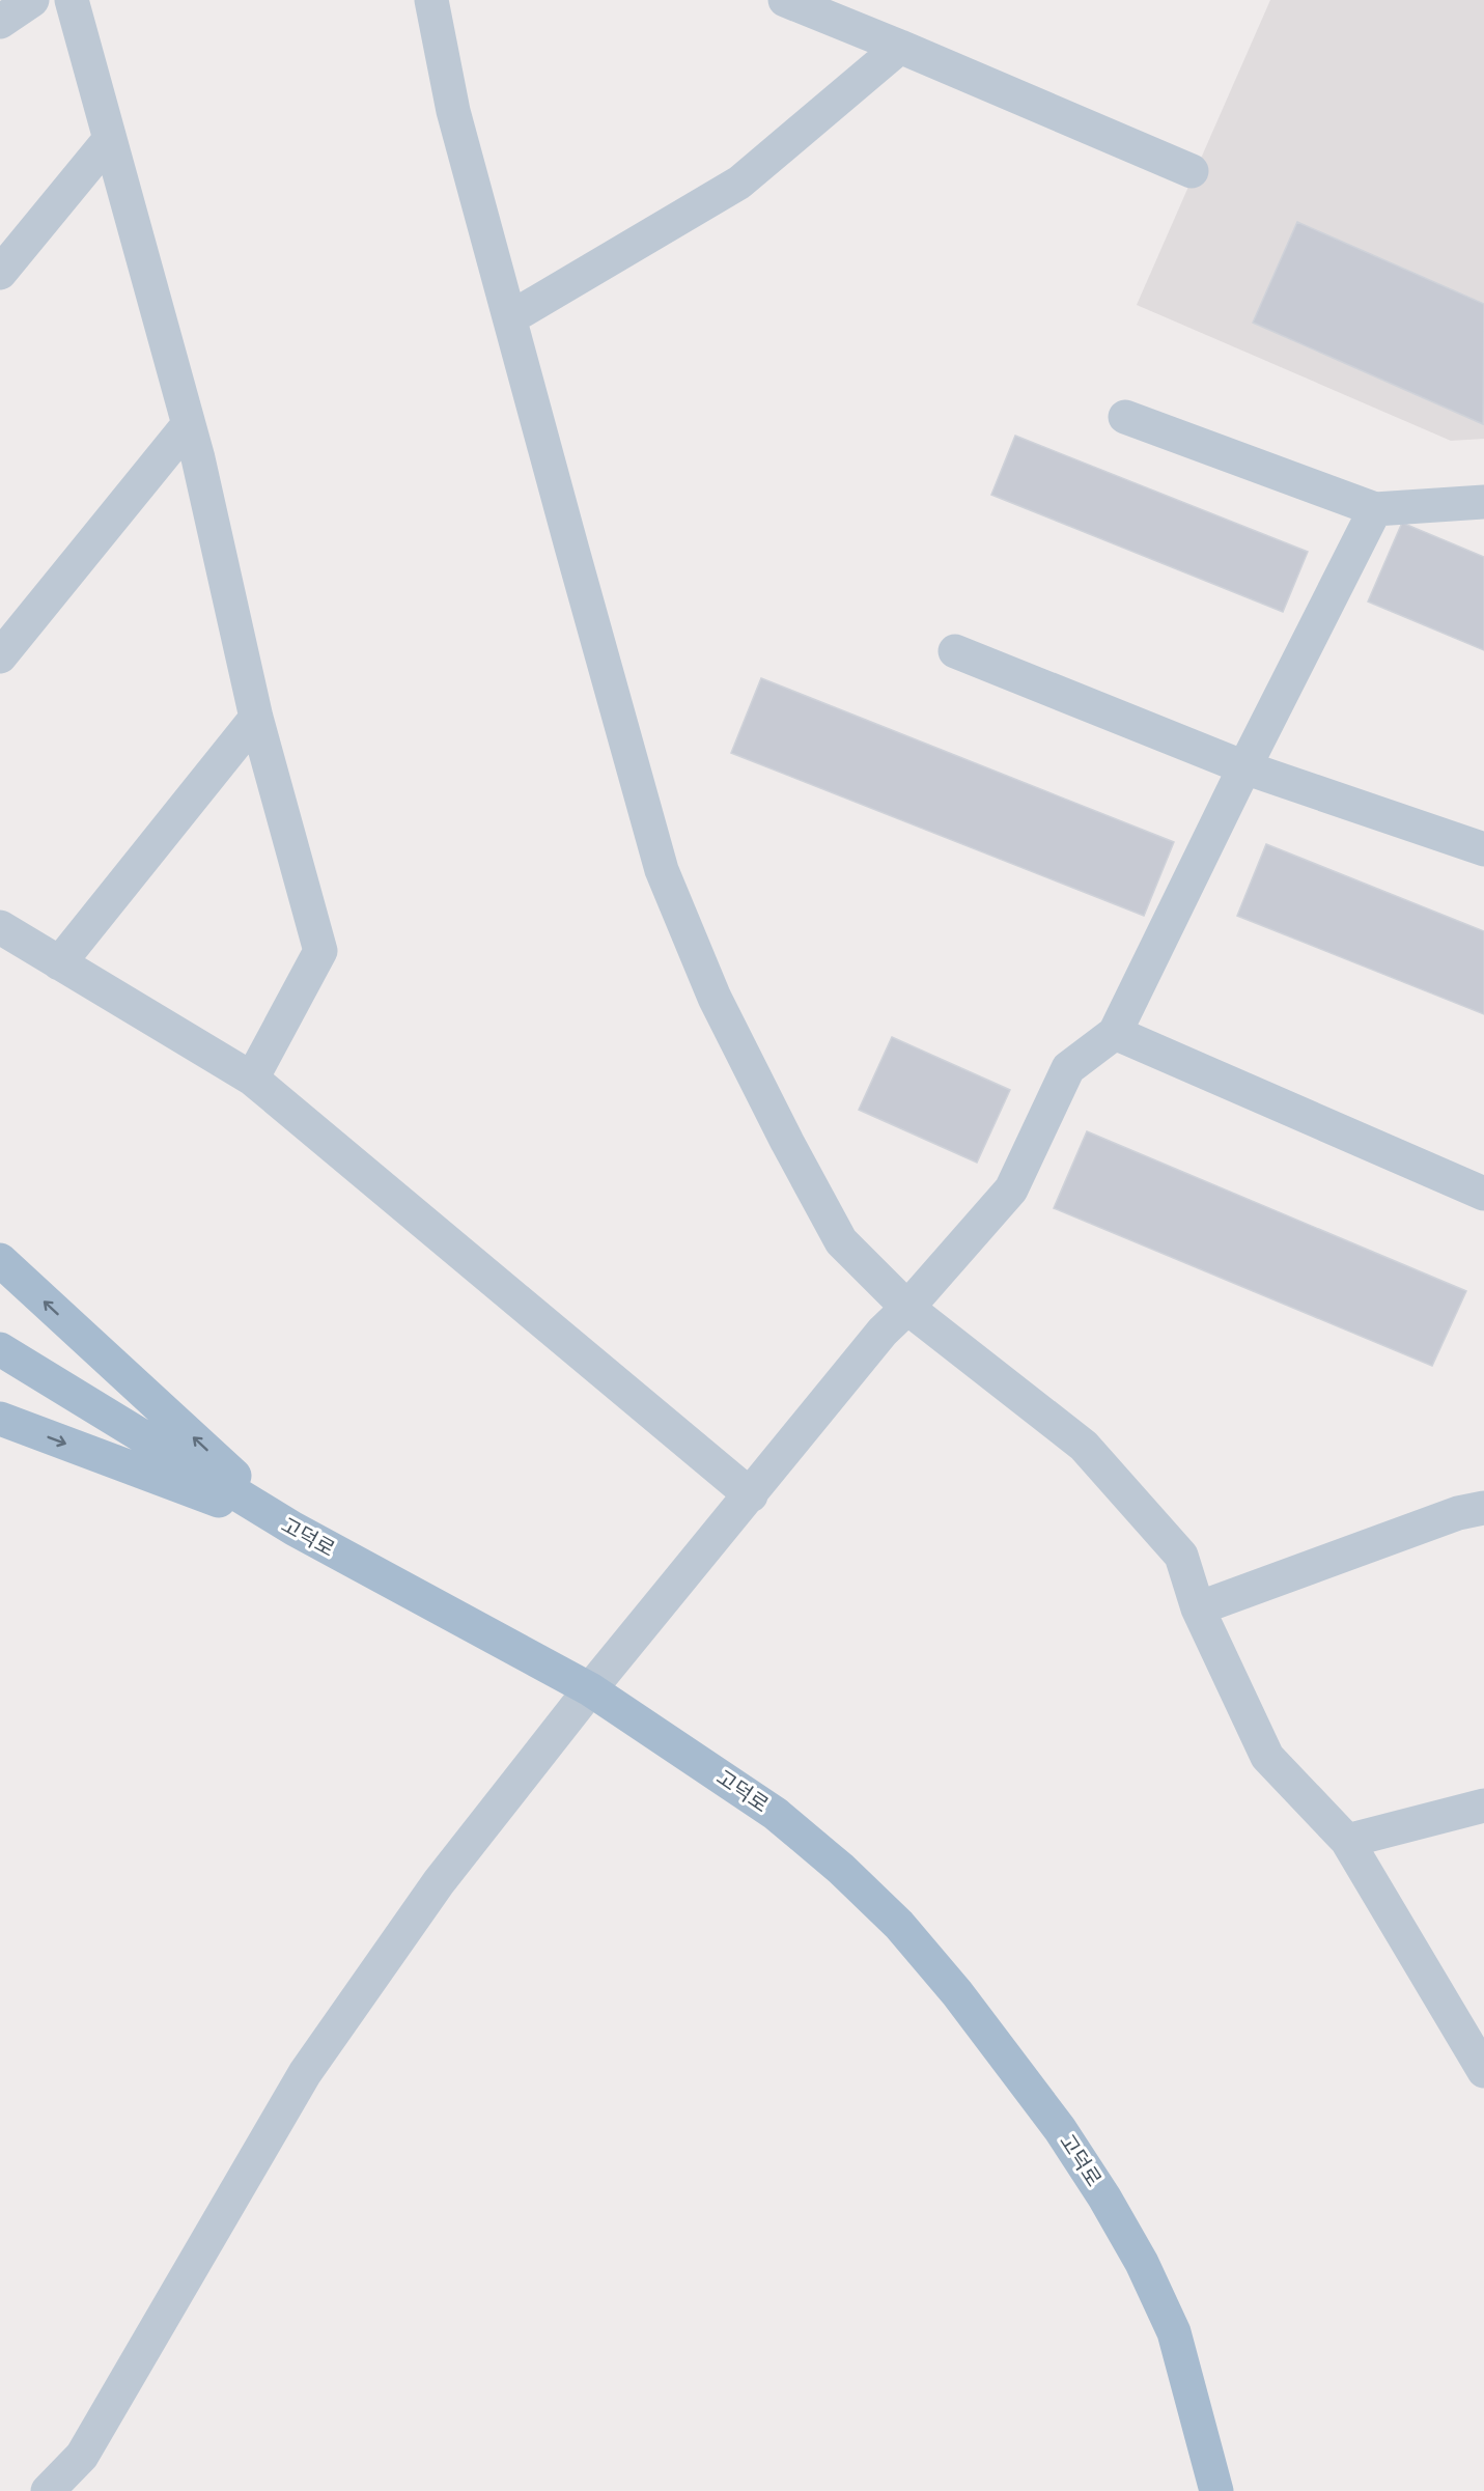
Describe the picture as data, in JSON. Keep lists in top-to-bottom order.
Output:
{
  "streets": {
    "main road": ["고덕로"]
  }
}
